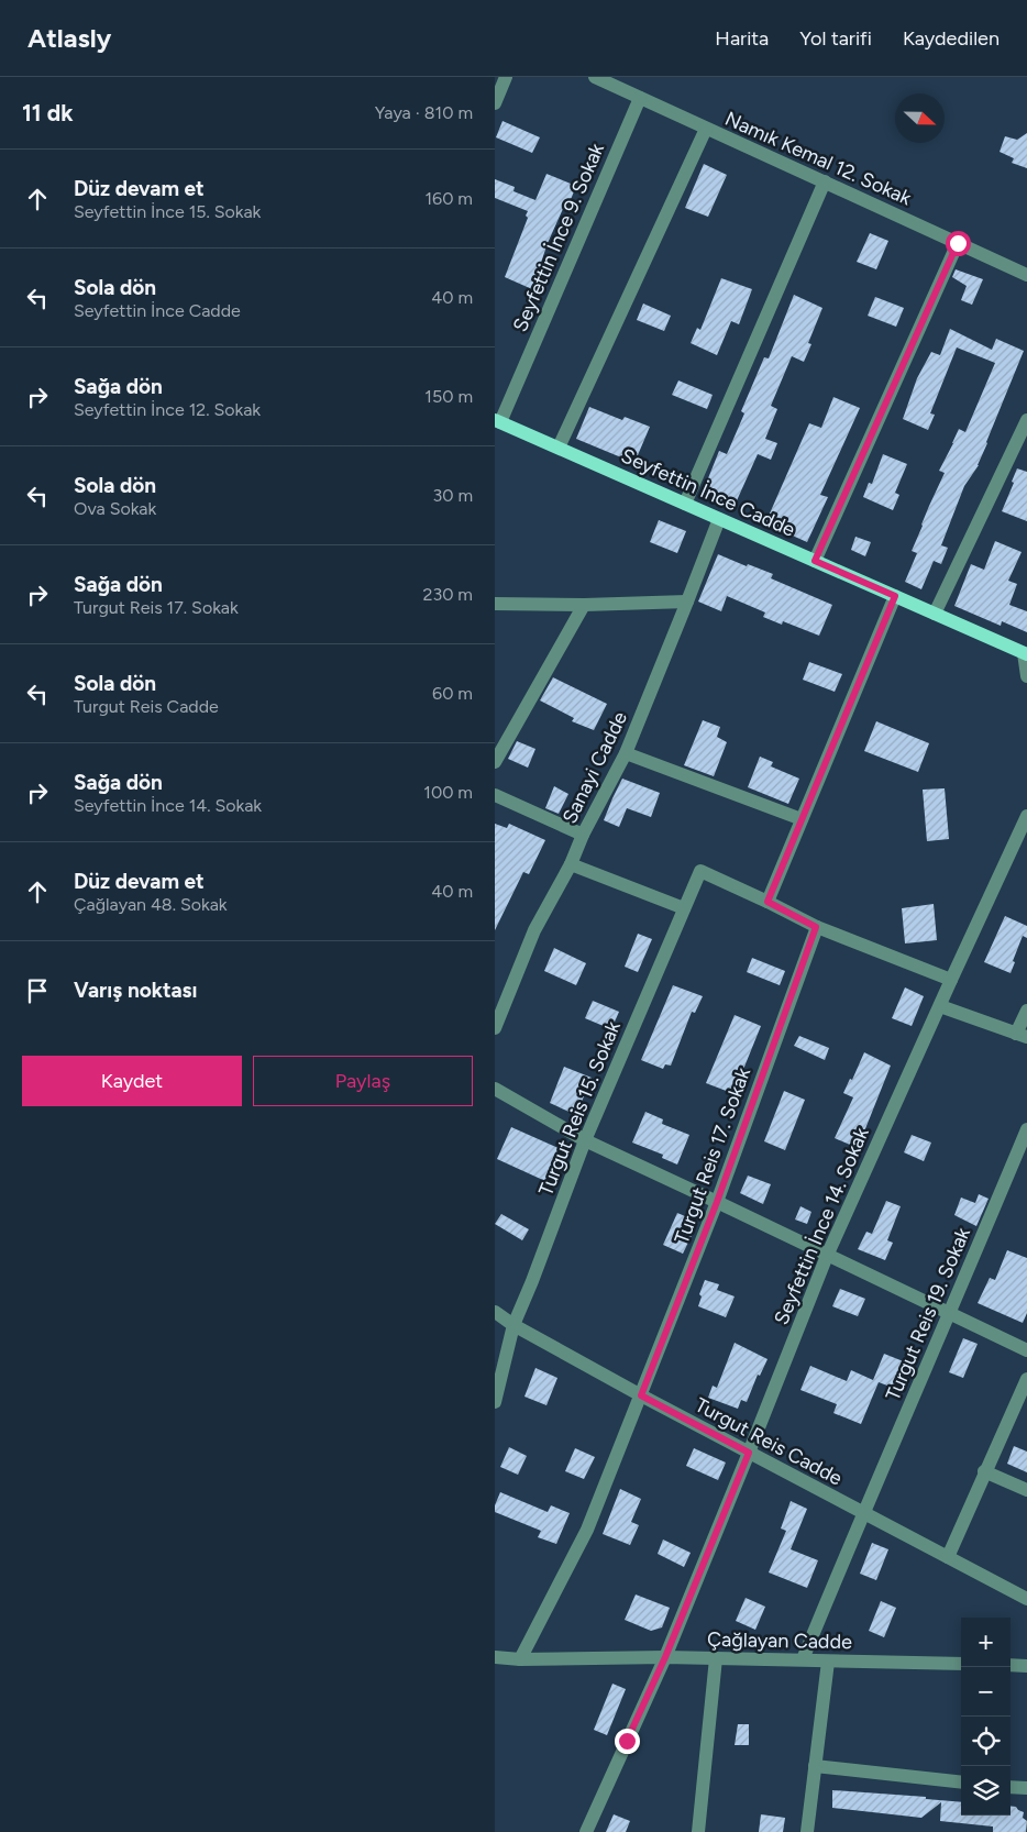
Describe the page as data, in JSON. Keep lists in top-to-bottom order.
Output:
{
  "streets": {
    "main road": ["Seyfettin İnce Cadde"],
    "street": [
      "Namık Kemal 12. Sokak",
      "Seyfettin İnce 9. Sokak",
      "Sanayi Cadde",
      "Turgut Reis 15. Sokak",
      "Turgut Reis 17. Sokak",
      "Seyfettin İnce 14. Sokak",
      "Turgut Reis 19. Sokak",
      "Turgut Reis Cadde",
      "Çağlayan Cadde"
    ]
  },
  "crossings": [
    ["Namık Kemal 12. Sokak", "Seyfettin İnce 9. Sokak"],
    ["Seyfettin İnce 9. Sokak", "Seyfettin İnce Cadde"],
    ["Seyfettin İnce Cadde", "Sanayi Cadde"],
    ["Turgut Reis 15. Sokak", "Turgut Reis Cadde"],
    ["Turgut Reis 17. Sokak", "Turgut Reis Cadde"],
    ["Turgut Reis 17. Sokak", "Çağlayan Cadde"],
    ["Seyfettin İnce 14. Sokak", "Turgut Reis Cadde"],
    ["Seyfettin İnce 14. Sokak", "Çağlayan Cadde"],
    ["Turgut Reis 19. Sokak", "Turgut Reis Cadde"],
    ["Turgut Reis 19. Sokak", "Çağlayan Cadde"]
  ],
  "north": "right",
  "page": {
    "header": "Atlasly",
    "nav": ["Harita", "Yol tarifi", "Kaydedilen"],
    "heading": ["11 dk", "Yaya · 810 m"],
    "list": [
      ["Düz devam et", "Seyfettin İnce 15. Sokak", "160 m"],
      ["Sola dön", "Seyfettin İnce Cadde", "40 m"],
      ["Sağa dön", "Seyfettin İnce 12. Sokak", "150 m"],
      ["Sola dön", "Ova Sokak", "30 m"],
      ["Sağa dön", "Turgut Reis 17. Sokak", "230 m"],
      ["Sola dön", "Turgut Reis Cadde", "60 m"],
      ["Sağa dön", "Seyfettin İnce 14. Sokak", "100 m"],
      ["Düz devam et", "Çağlayan 48. Sokak", "40 m"],
      "Varış noktası"
    ],
    "buttons": ["Kaydet", "Paylaş"],
    "map_buttons": ["+", "−"]
  }
}
